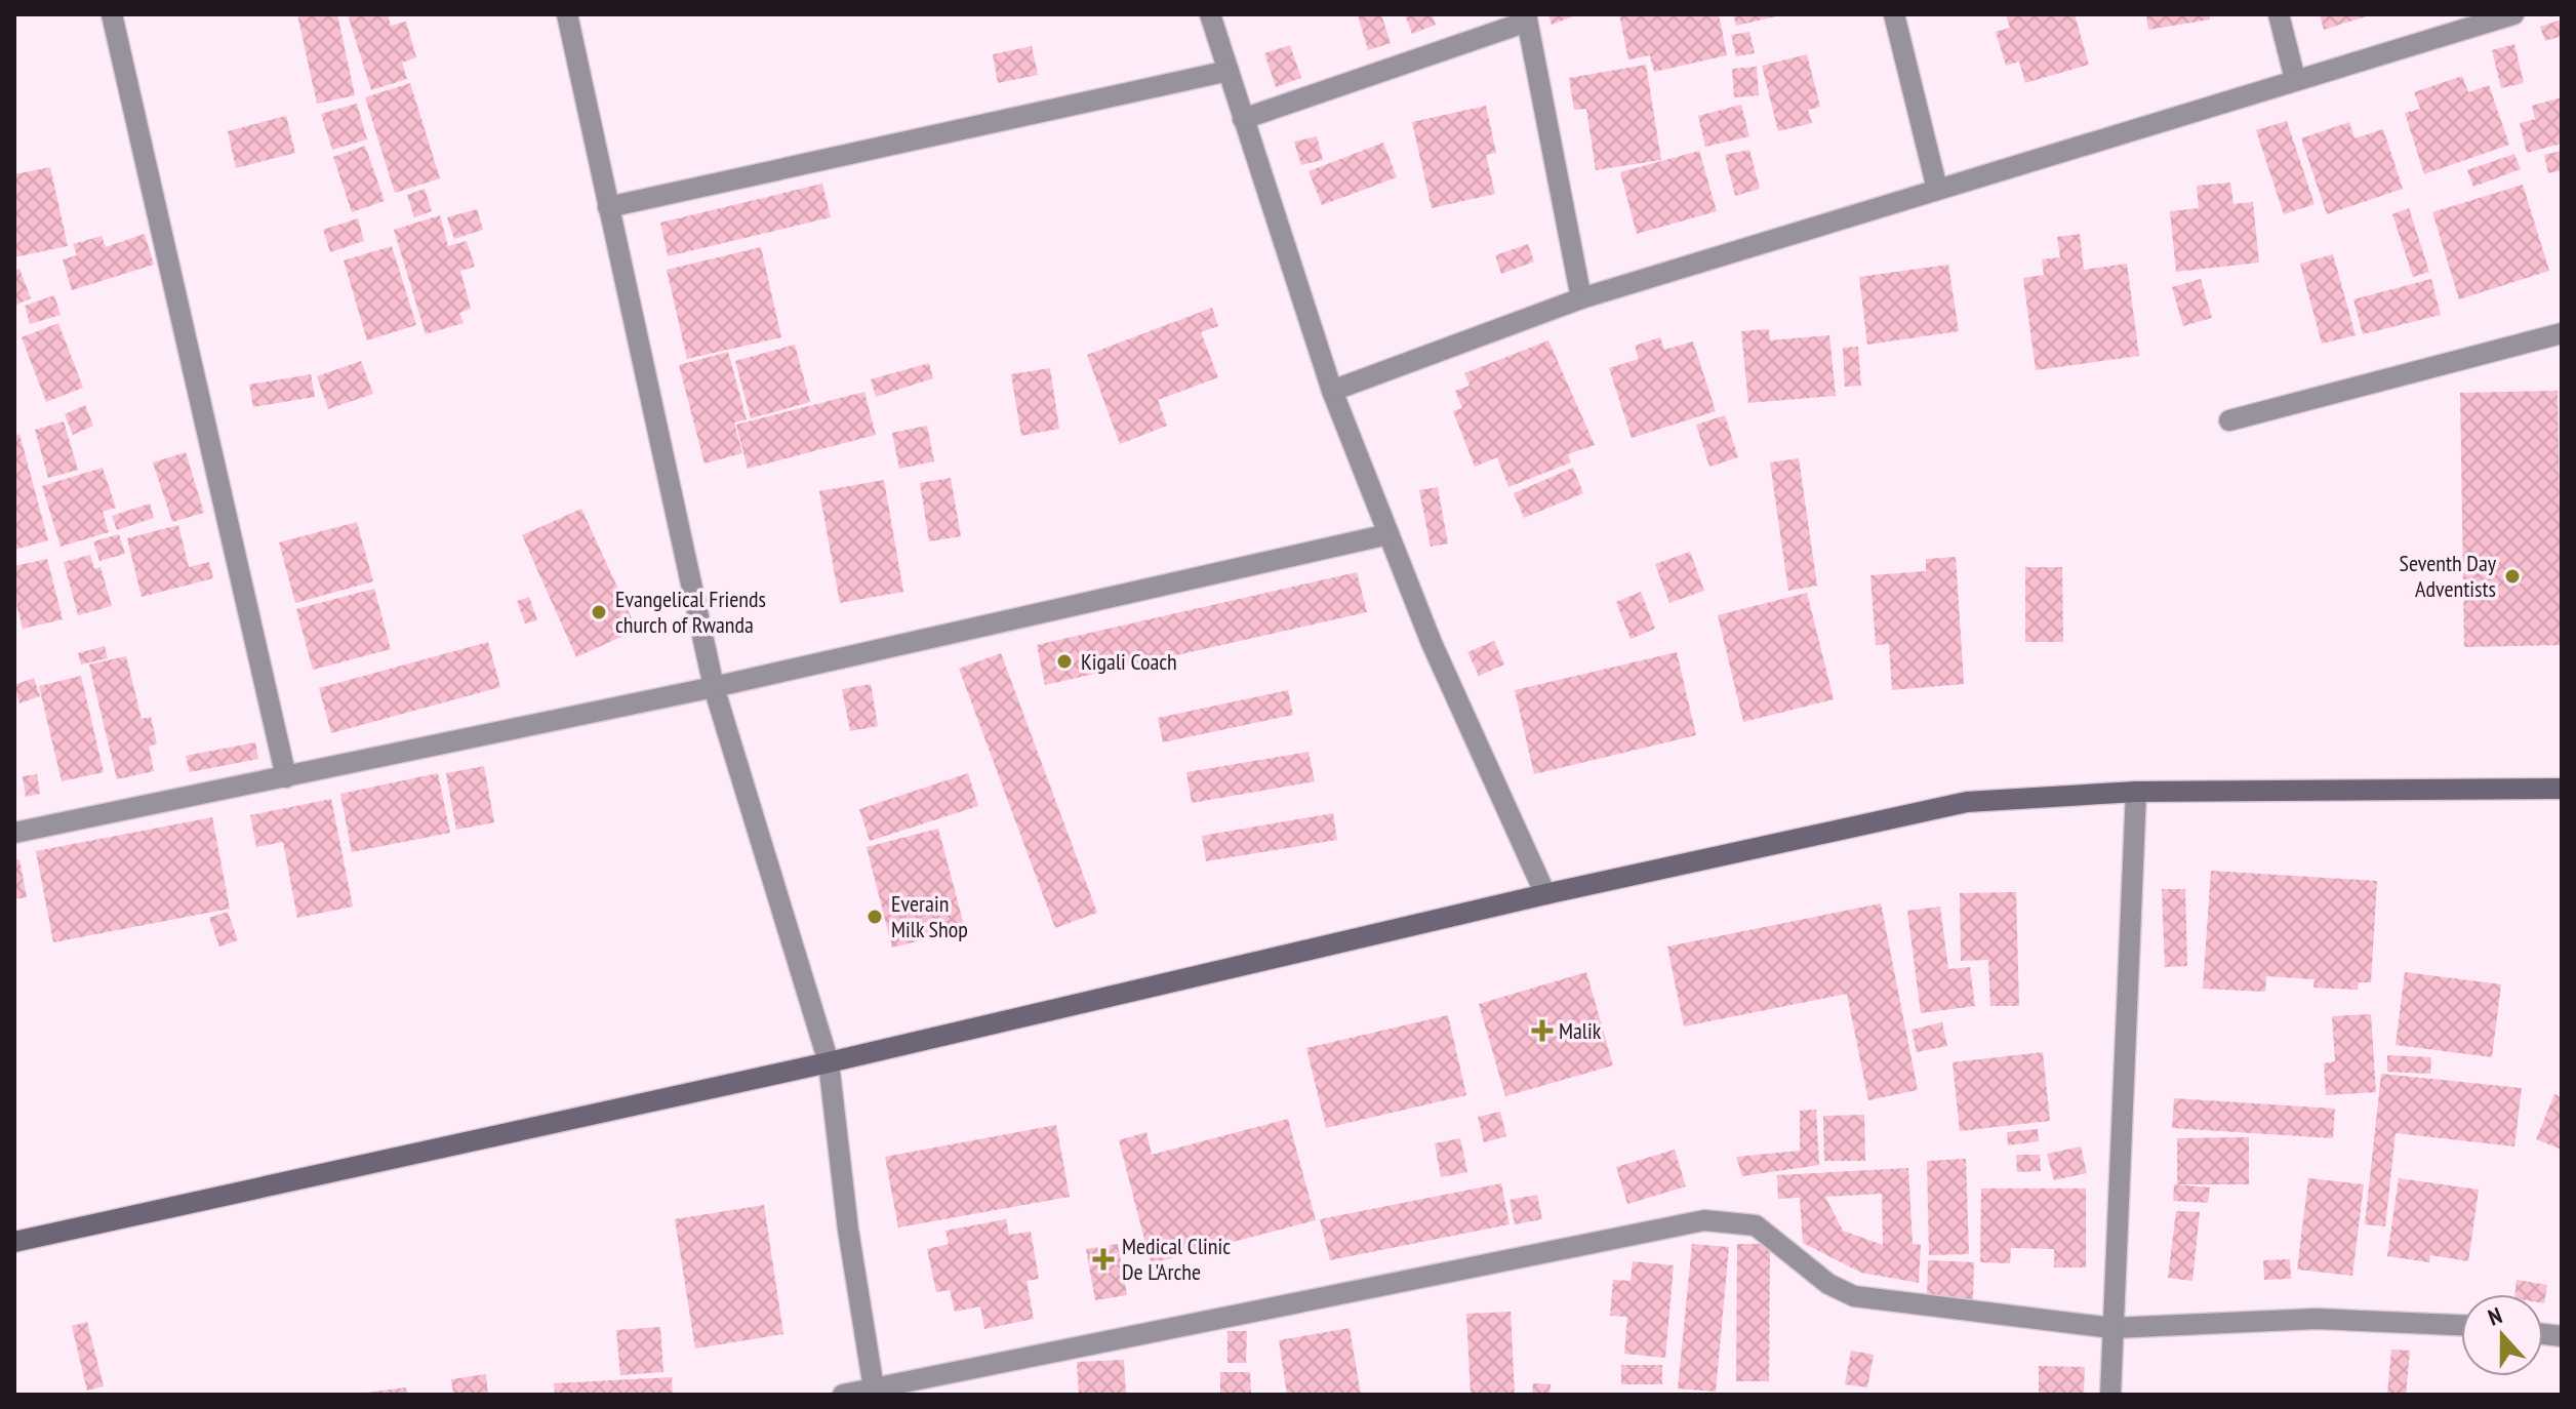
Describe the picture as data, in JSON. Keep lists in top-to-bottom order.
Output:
{
  "places": {
    "other": [
      "Seventh Day Adventists",
      "Evangelical Friends church of Rwanda",
      "Kigali Coach",
      "Everain Milk Shop"
    ],
    "health": ["Malik", "Medical Clinic De L'Arche"]
  },
  "north": "top"
}
